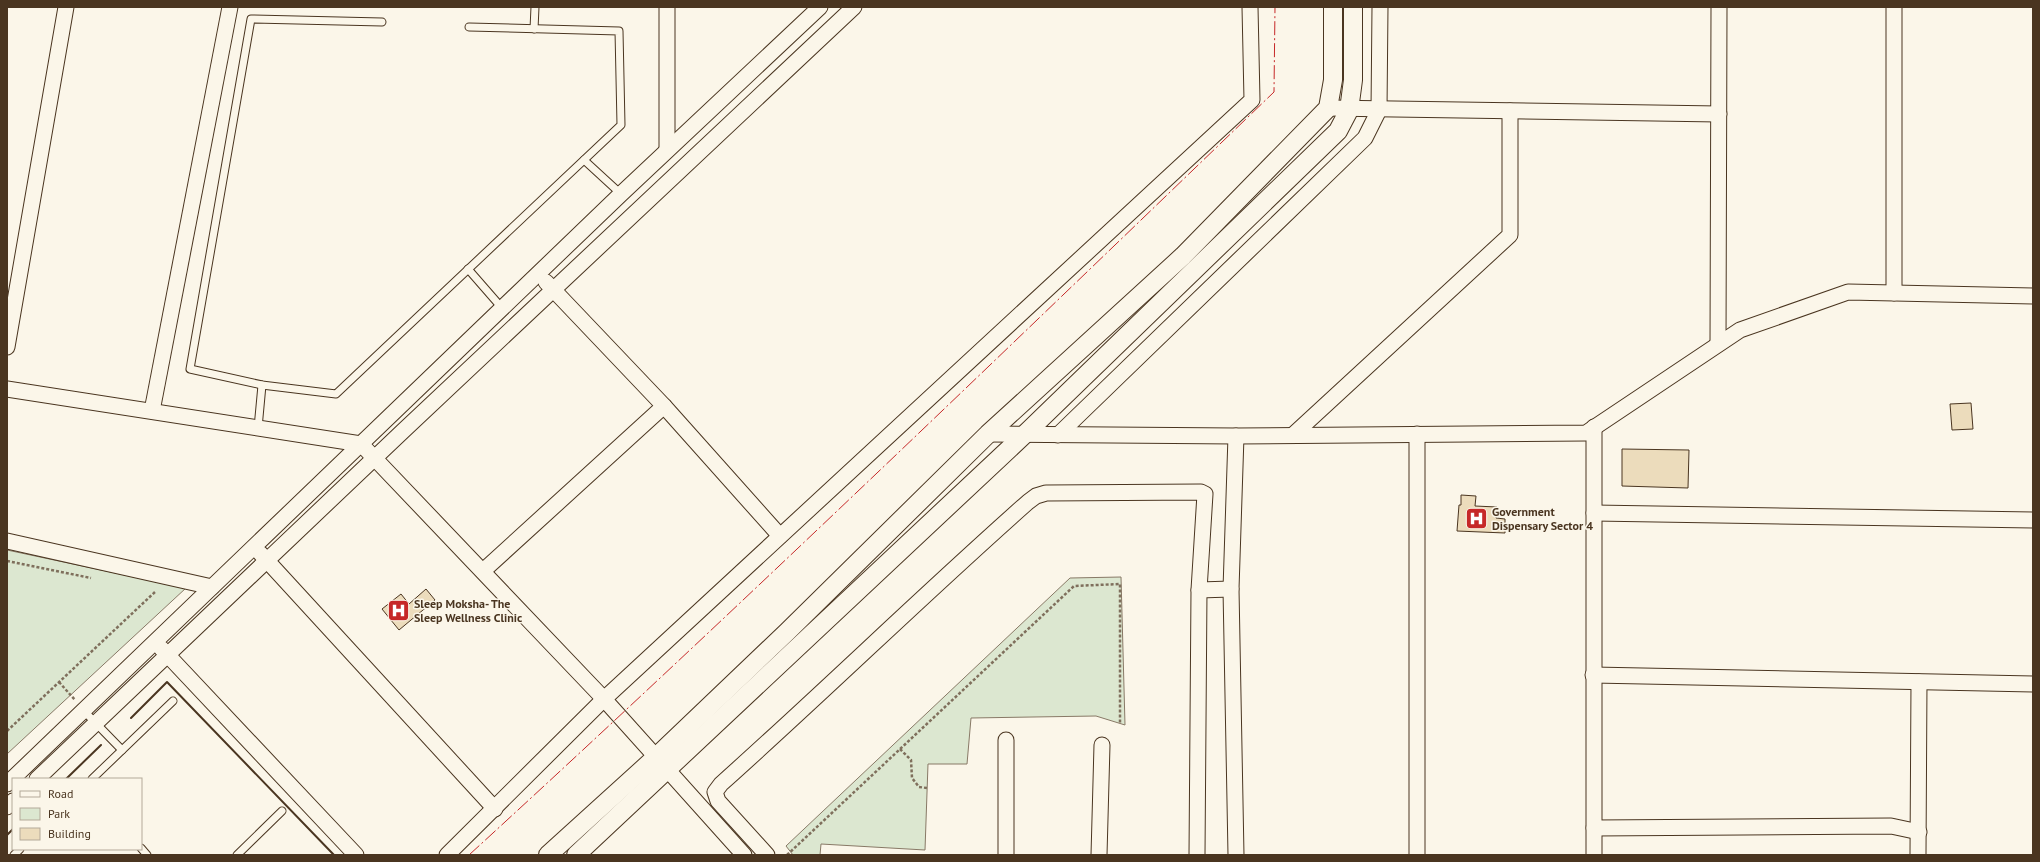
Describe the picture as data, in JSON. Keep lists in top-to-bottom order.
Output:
{
  "places": {
    "hospital": ["Government Dispensary Sector 4", "Sleep Moksha- The Sleep Wellness Clinic"]
  },
  "legend": ["Road", "Park", "Building"]
}
